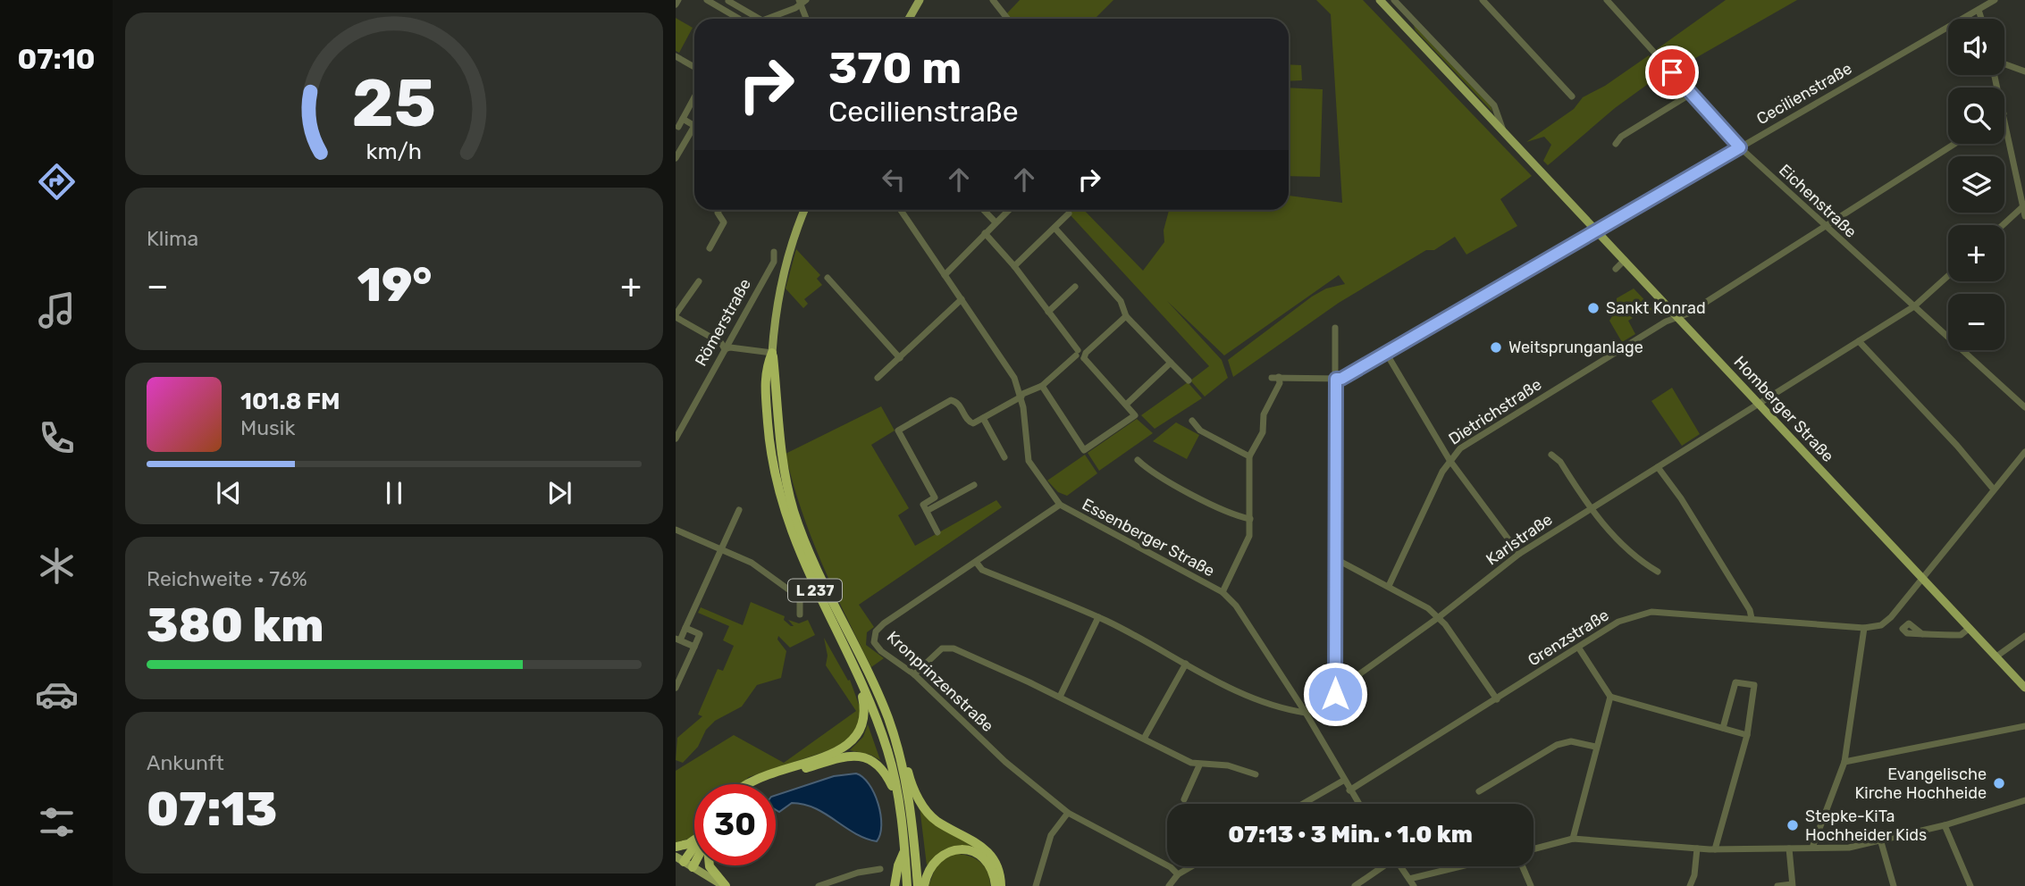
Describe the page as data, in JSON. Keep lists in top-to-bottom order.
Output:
{
  "streets": {
    "highway": ["L 237"],
    "main road": ["Homberger Straße"],
    "street": [
      "Cecilienstraße",
      "Eichenstraße",
      "Römerstraße",
      "Dietrichstraße",
      "Essenberger Straße",
      "Karlstraße",
      "Grenzstraße",
      "Kronprinzenstraße"
    ]
  },
  "crossings": [
    ["Cecilienstraße", "Eichenstraße"],
    ["Cecilienstraße", "Homberger Straße"],
    ["Eichenstraße", "Dietrichstraße"],
    ["Eichenstraße", "Karlstraße"],
    ["Homberger Straße", "Dietrichstraße"],
    ["Homberger Straße", "Karlstraße"],
    ["Homberger Straße", "Grenzstraße"],
    ["Essenberger Straße", "Karlstraße"],
    ["Essenberger Straße", "Grenzstraße"],
    ["Essenberger Straße", "Kronprinzenstraße"]
  ],
  "places": [
    "Sankt Konrad",
    "Weitsprunganlage",
    "Evangelische Kirche Hochheide",
    "Stepke-KiTa Hochheider Kids"
  ],
  "page": {
    "tabs": "07:10",
    "map_buttons": ["+", "−"],
    "turn": ["370 m", "Cecilienstraße"],
    "tile": [
      "Klima",
      ["Reichweite · 76%", "380 km"],
      ["Ankunft", "07:13"]
    ],
    "heat": ["−", "19°", "+"],
    "song": ["101.8 FM", "Musik"],
    "limit": "30",
    "trip": "07:13 · 3 Min. · 1.0 km",
    "gauge": ["25", "km/h"]
  }
}
